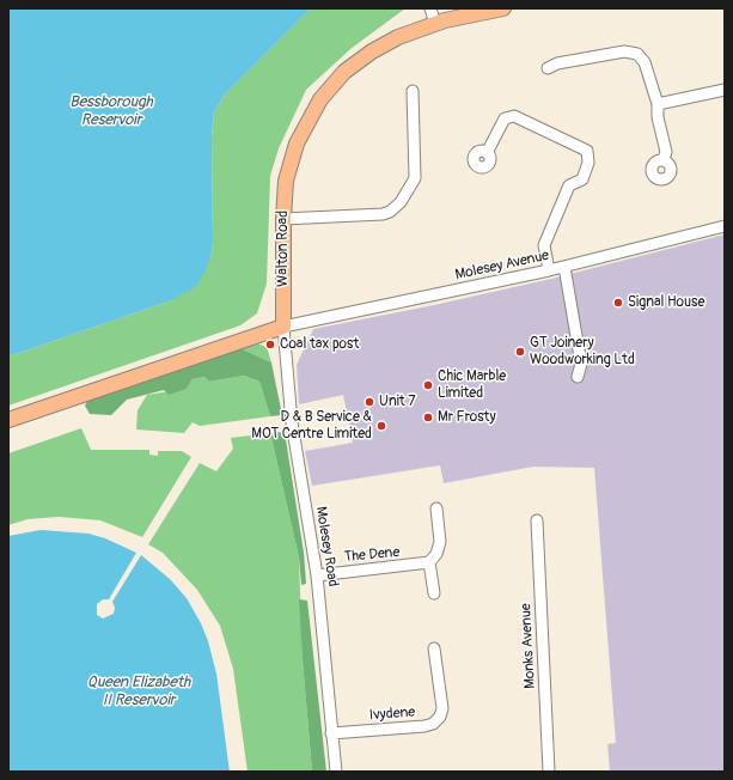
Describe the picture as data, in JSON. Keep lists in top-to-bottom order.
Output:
{
  "streets": {
    "main road": ["Walton Road"],
    "street": [
      "Molesey Avenue",
      "Molesey Road",
      "The Dene",
      "Monks Avenue",
      "Ivydene"
    ]
  },
  "crossings": [
    ["Walton Road", "Molesey Avenue"],
    ["Walton Road", "Molesey Road"],
    ["Molesey Avenue", "Molesey Road"],
    ["Molesey Road", "The Dene"],
    ["Molesey Road", "Ivydene"]
  ],
  "water": ["Bessborough Reservoir", "Queen Elizabeth II Reservoir"],
  "places": [
    "Signal House",
    "Coal tax post",
    "GT Joinery Woodworking Ltd",
    "Chic Marble Limited",
    "Unit 7",
    "Mr Frosty",
    "D & B Service & MOT Centre Limited"
  ]
}
